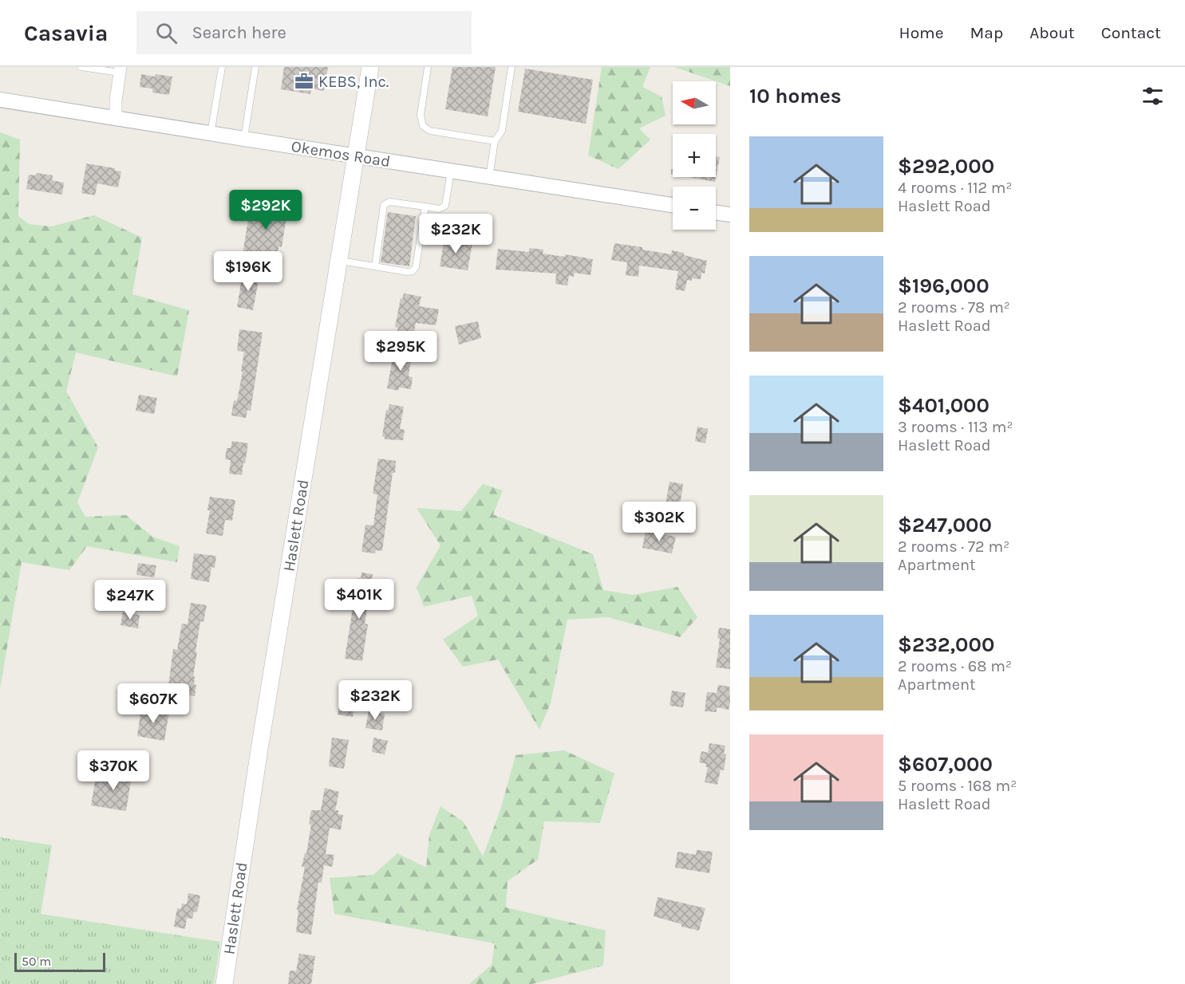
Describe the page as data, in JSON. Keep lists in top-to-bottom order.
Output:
{
  "streets": {
    "main road": ["Haslett Road"],
    "street": ["Okemos Road"]
  },
  "crossings": [
    ["Okemos Road", "Haslett Road"]
  ],
  "places": {
    "office": ["KEBS, Inc."]
  },
  "scale_bar": "50 m",
  "north": "left",
  "page": {
    "header": "Casavia",
    "search": "Search here",
    "nav": [
      "Home",
      "Map",
      "About",
      "Contact"
    ],
    "heading": "10 homes",
    "map_buttons": ["+", "−"],
    "list": [
      {
        "name": "$292,000",
        "note": "4 rooms · 112 m² · Haslett Road"
      },
      {
        "name": "$196,000",
        "note": "2 rooms · 78 m² · Haslett Road"
      },
      {
        "name": "$401,000",
        "note": "3 rooms · 113 m² · Haslett Road"
      },
      {
        "name": "$247,000",
        "note": "2 rooms · 72 m² · Apartment"
      },
      {
        "name": "$232,000",
        "note": "2 rooms · 68 m² · Apartment"
      },
      {
        "name": "$607,000",
        "note": "5 rooms · 168 m² · Haslett Road"
      }
    ],
    "price": [
      "$292K",
      "$232K",
      "$196K",
      "$295K",
      "$302K",
      "$401K",
      "$247K",
      "$232K",
      "$607K",
      "$370K"
    ],
    "scale": "50 m"
  }
}
